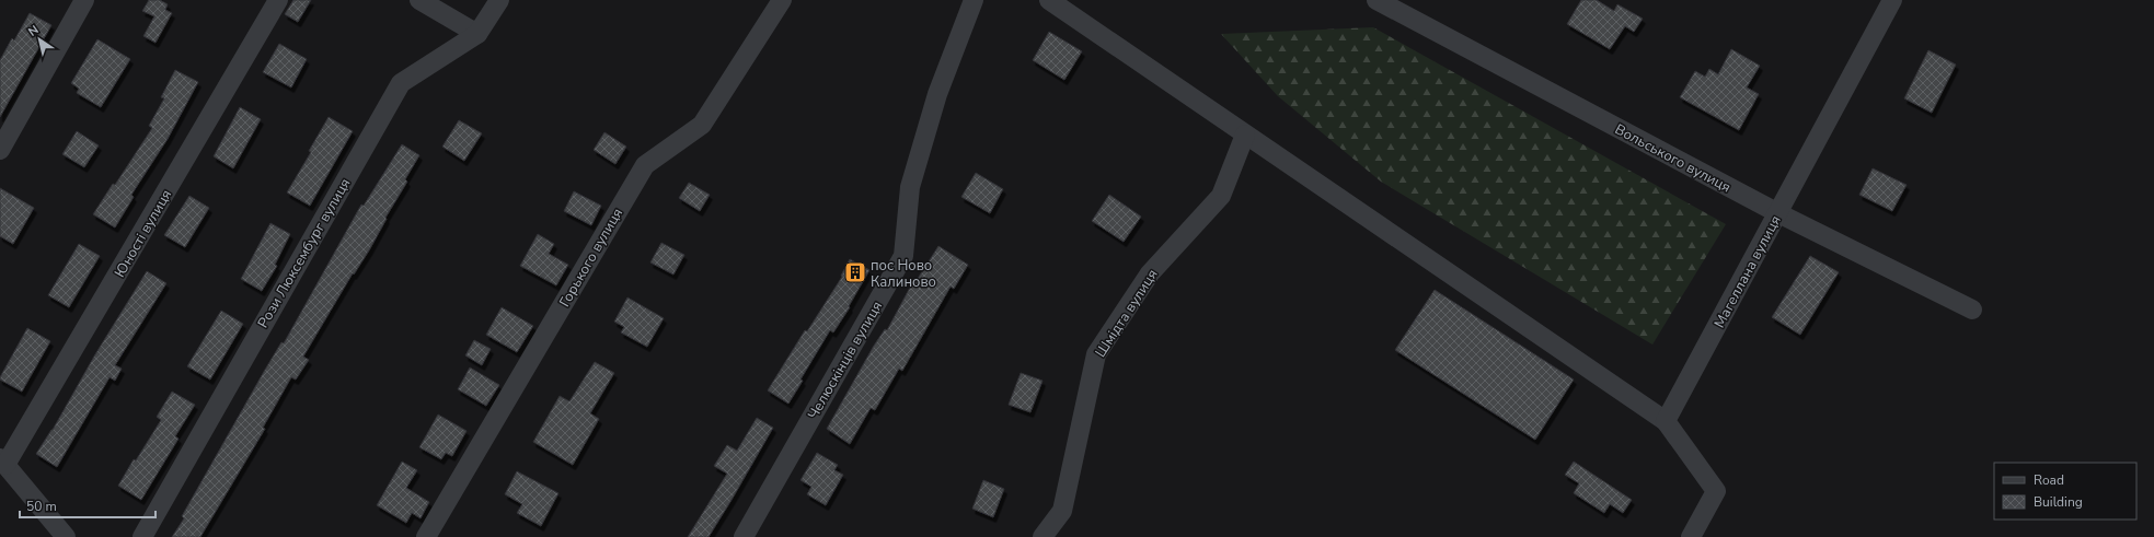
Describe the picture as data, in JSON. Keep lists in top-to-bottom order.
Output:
{
  "streets": {
    "street": [
      "Вольського вулиця",
      "Юності вулиця",
      "Рози Люксембург вулиця",
      "Горького вулиця",
      "Магеллана вулиця",
      "Шмідта вулиця",
      "Челюскінців вулиця"
    ]
  },
  "crossings": [
    ["Вольського вулиця", "Магеллана вулиця"]
  ],
  "places": {
    "building": ["пос Ново Калиново"]
  },
  "legend": ["Road", "Building"],
  "scale_bar": "50 m",
  "north": "top left"
}
